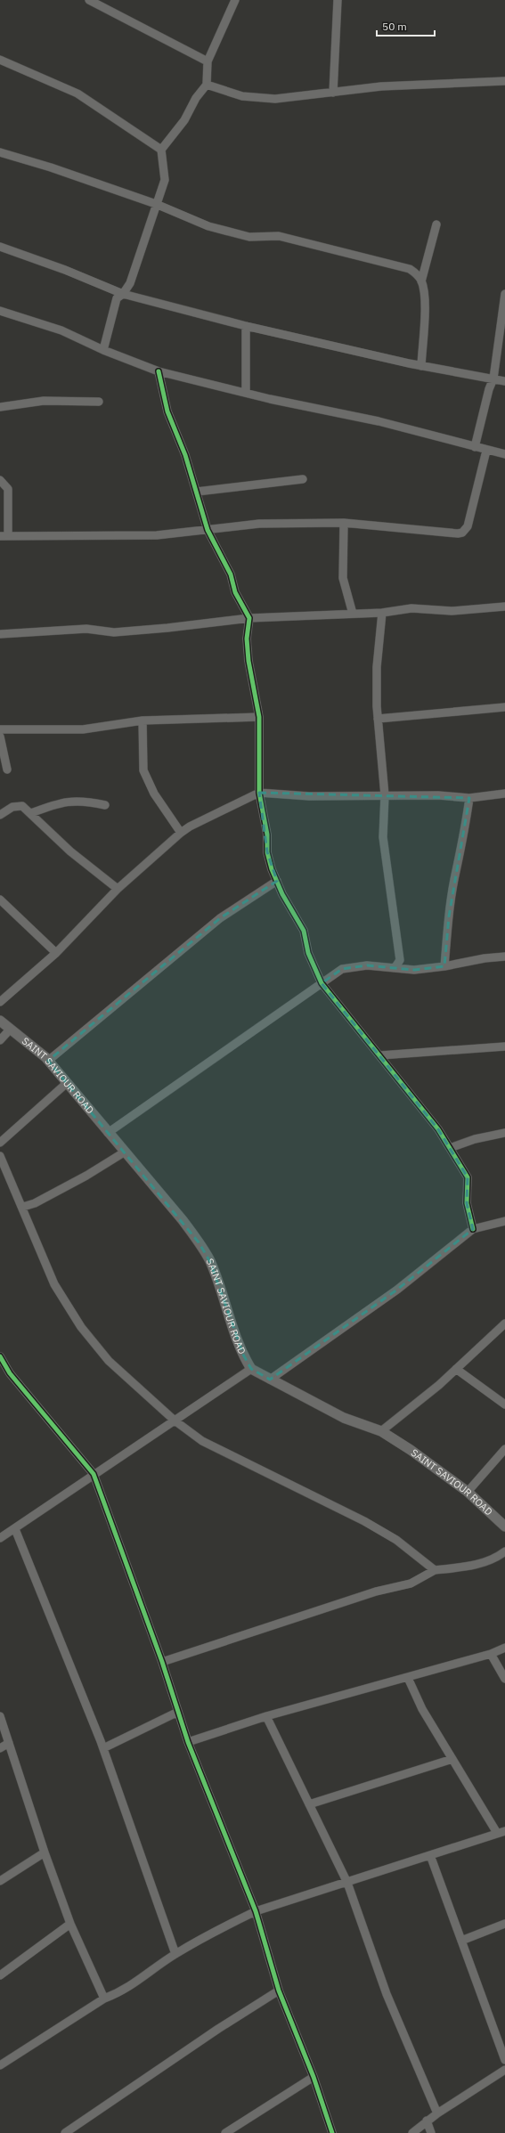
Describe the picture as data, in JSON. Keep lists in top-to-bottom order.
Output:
{
  "streets": {
    "street": ["SAINT SAVIOUR ROAD"]
  },
  "scale_bar": "50 m"
}
